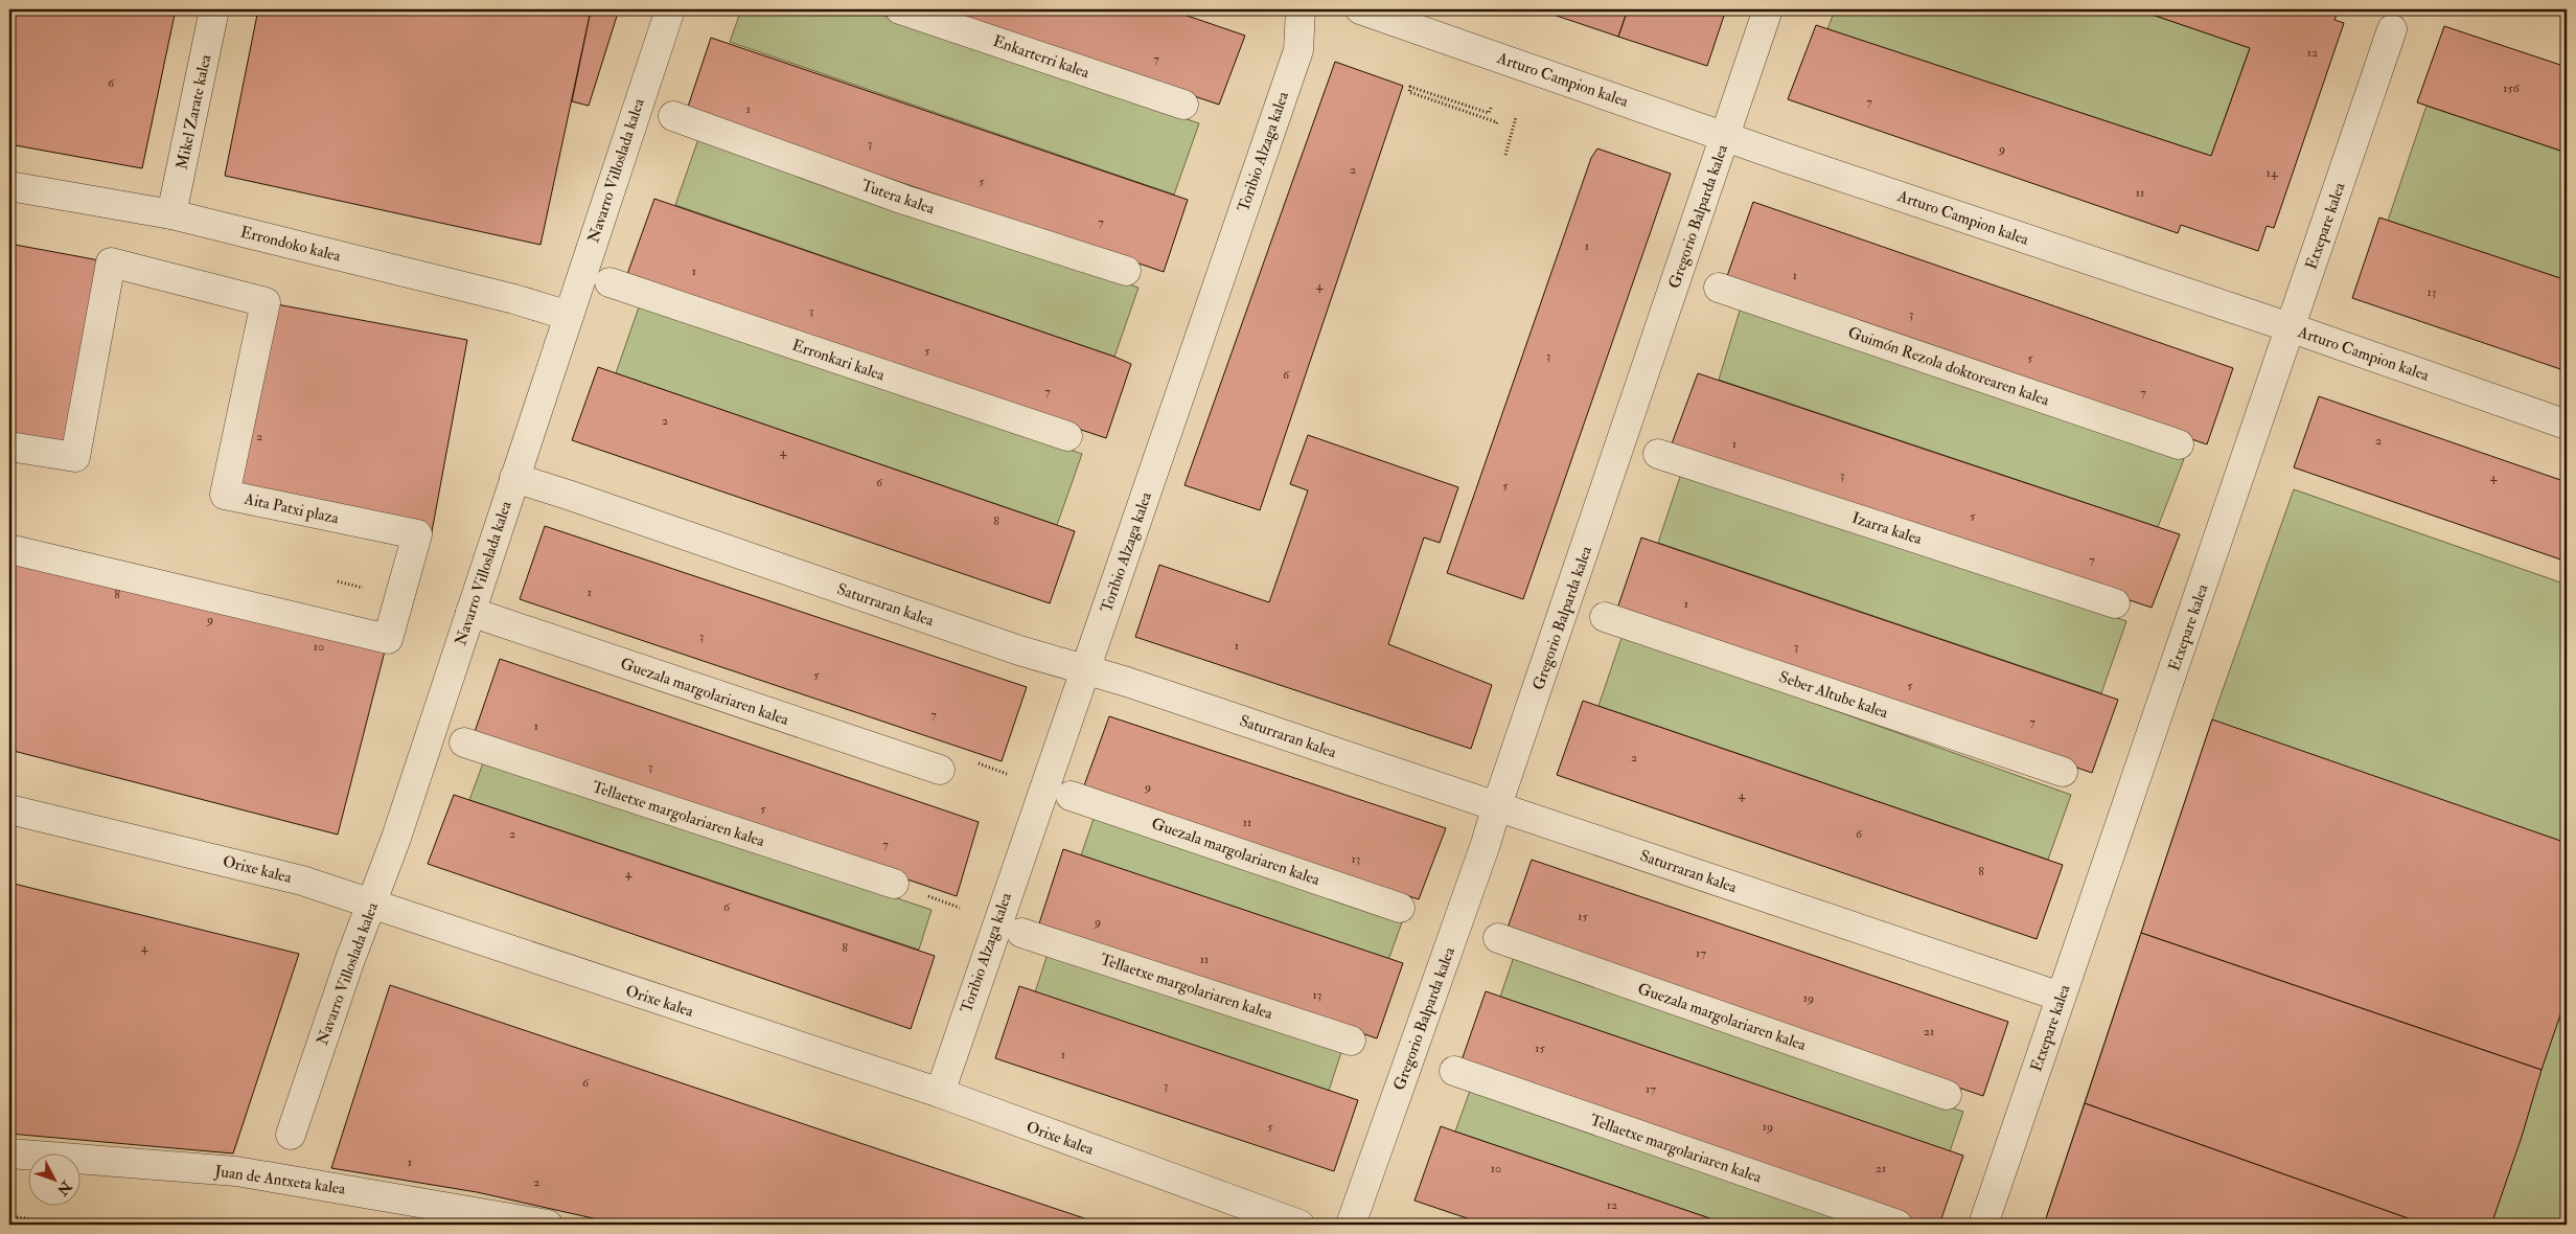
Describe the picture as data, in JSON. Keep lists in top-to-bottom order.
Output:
{
  "streets": {
    "street": [
      "Enkarterri kalea",
      "Arturo Campion kalea",
      "Mikel Zarate kalea",
      "Toribio Alzaga kalea",
      "Navarro Villoslada kalea",
      "Tutera kalea",
      "Gregorio Balparda kalea",
      "Etxepare kalea",
      "Errondoko kalea",
      "Erronkari kalea",
      "Guimón Rezola doktorearen kalea",
      "Aita Patxi plaza",
      "Izarra kalea",
      "Saturraran kalea",
      "Guezala margolariaren kalea",
      "Seber Altube kalea",
      "Tellaetxe margolariaren kalea",
      "Orixe kalea",
      "Juan de Antxeta kalea"
    ]
  },
  "crossings": [
    ["Arturo Campion kalea", "Gregorio Balparda kalea"],
    ["Arturo Campion kalea", "Etxepare kalea"],
    ["Mikel Zarate kalea", "Errondoko kalea"],
    ["Toribio Alzaga kalea", "Saturraran kalea"],
    ["Toribio Alzaga kalea", "Orixe kalea"],
    ["Navarro Villoslada kalea", "Errondoko kalea"],
    ["Navarro Villoslada kalea", "Saturraran kalea"],
    ["Navarro Villoslada kalea", "Guezala margolariaren kalea"],
    ["Navarro Villoslada kalea", "Orixe kalea"],
    ["Gregorio Balparda kalea", "Saturraran kalea"],
    ["Etxepare kalea", "Saturraran kalea"]
  ],
  "house_numbers": [
    "12",
    "7",
    "6",
    "156",
    "7",
    "1",
    "3",
    "9",
    "2",
    "14",
    "5",
    "11",
    "7",
    "1",
    "1",
    "1",
    "4",
    "13",
    "3",
    "3",
    "5",
    "3",
    "5",
    "6",
    "7",
    "7",
    "2",
    "2",
    "2",
    "1",
    "4",
    "3",
    "4",
    "6",
    "5",
    "5",
    "8",
    "7",
    "1",
    "8",
    "1",
    "9",
    "3",
    "1",
    "10",
    "3",
    "5",
    "5",
    "7",
    "7",
    "1",
    "2",
    "3",
    "9",
    "4",
    "5",
    "11",
    "2",
    "6",
    "7",
    "13",
    "8",
    "4",
    "6",
    "15",
    "9",
    "4",
    "8",
    "17",
    "11",
    "13",
    "19",
    "21",
    "15",
    "1",
    "6",
    "3",
    "17",
    "5",
    "19",
    "1",
    "10",
    "21",
    "2",
    "12"
  ],
  "north": "bottom right"
}
